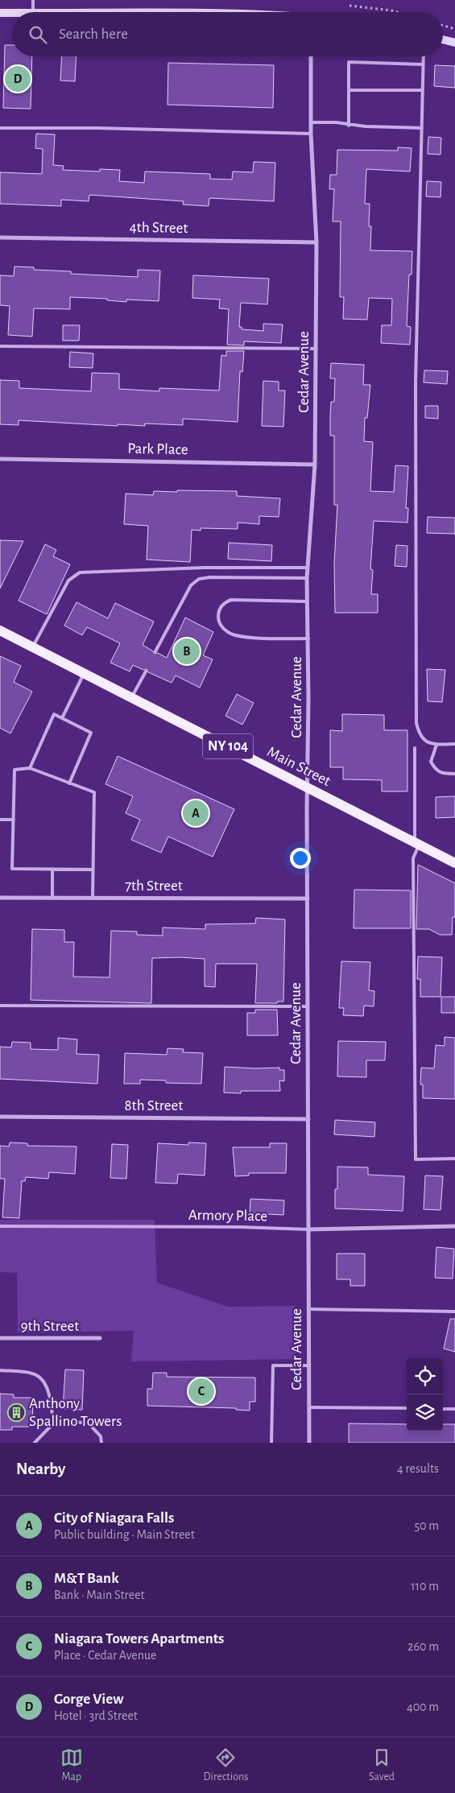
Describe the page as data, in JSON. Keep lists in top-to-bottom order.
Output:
{
  "streets": {
    "main road": ["NY 104", "Main Street"],
    "street": [
      "4th Street",
      "Cedar Avenue",
      "Park Place",
      "7th Street",
      "8th Street",
      "Armory Place",
      "9th Street"
    ]
  },
  "crossings": [
    ["4th Street", "Cedar Avenue"],
    ["Cedar Avenue", "Park Place"],
    ["Cedar Avenue", "Main Street"],
    ["Cedar Avenue", "7th Street"],
    ["Cedar Avenue", "8th Street"],
    ["Cedar Avenue", "Armory Place"]
  ],
  "places": {
    "building": ["Anthony Spallino Towers"]
  },
  "page": {
    "search": "Search here",
    "pins": [
      "D",
      "B",
      "A",
      "C"
    ],
    "heading": ["Nearby", "4 results"],
    "list": [
      {
        "mark": "A",
        "name": "City of Niagara Falls",
        "note": "Public building · Main Street",
        "value": "50 m"
      },
      {
        "mark": "B",
        "name": "M&T Bank",
        "note": "Bank · Main Street",
        "value": "110 m"
      },
      {
        "mark": "C",
        "name": "Niagara Towers Apartments",
        "note": "Place · Cedar Avenue",
        "value": "260 m"
      },
      {
        "mark": "D",
        "name": "Gorge View",
        "note": "Hotel · 3rd Street",
        "value": "400 m"
      }
    ],
    "nav": ["Map", "Directions", "Saved"]
  }
}
